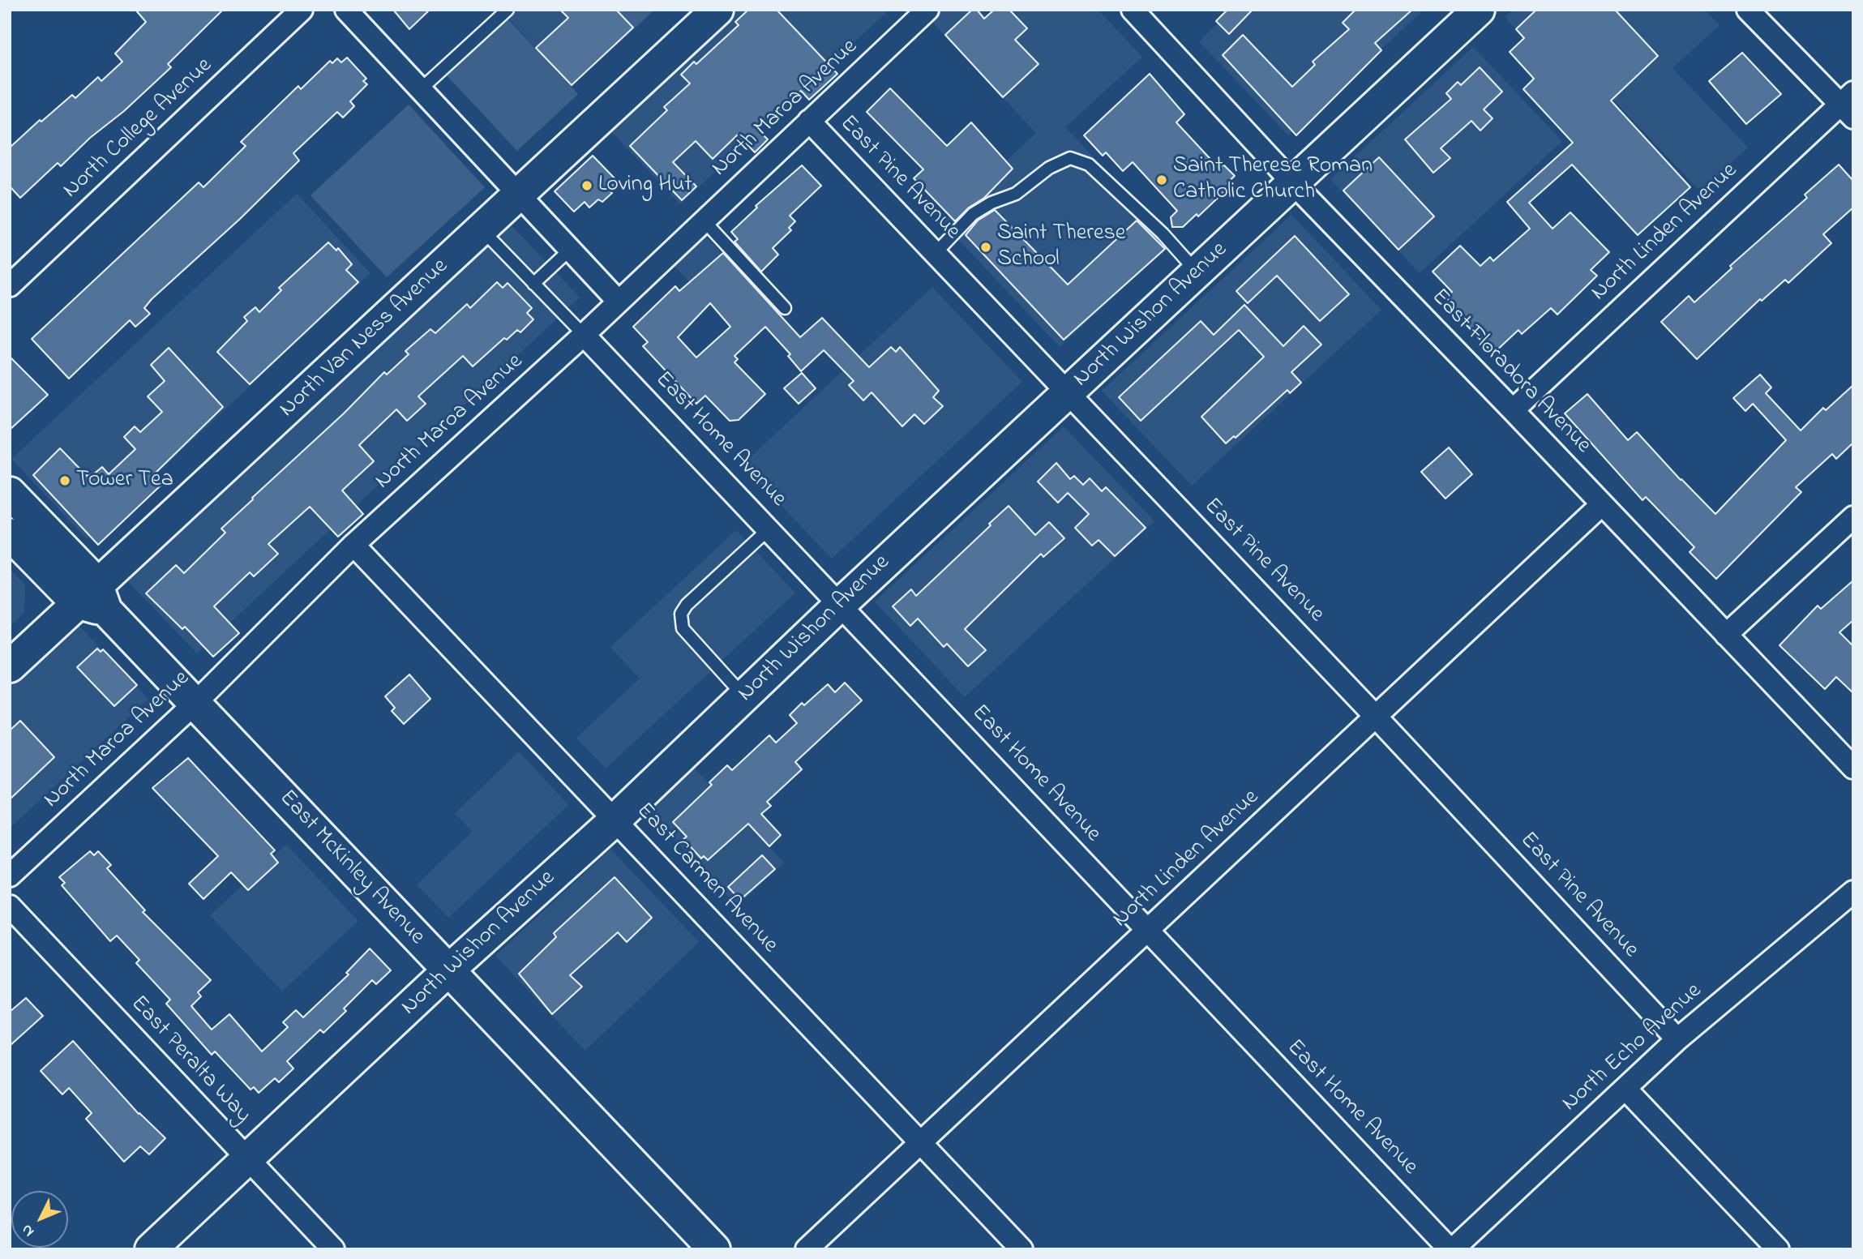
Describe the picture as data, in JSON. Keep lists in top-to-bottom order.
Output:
{
  "streets": {
    "main road": ["North Wishon Avenue", "North Van Ness Avenue", "East McKinley Avenue"],
    "street": [
      "North Maroa Avenue",
      "North College Avenue",
      "East Pine Avenue",
      "North Linden Avenue",
      "East Floradora Avenue",
      "East Home Avenue",
      "East Carmen Avenue",
      "North Echo Avenue",
      "East Peralta Way"
    ]
  },
  "crossings": [
    ["North Maroa Avenue", "East Pine Avenue"],
    ["North Maroa Avenue", "East Home Avenue"],
    ["North Maroa Avenue", "East McKinley Avenue"],
    ["North Maroa Avenue", "East Carmen Avenue"],
    ["East Pine Avenue", "North Linden Avenue"],
    ["East Pine Avenue", "North Wishon Avenue"],
    ["East Pine Avenue", "North Echo Avenue"],
    ["North Linden Avenue", "East Floradora Avenue"],
    ["North Linden Avenue", "East Home Avenue"],
    ["North Linden Avenue", "East Carmen Avenue"],
    ["North Wishon Avenue", "East Floradora Avenue"],
    ["North Wishon Avenue", "East Home Avenue"],
    ["North Wishon Avenue", "East McKinley Avenue"],
    ["North Wishon Avenue", "East Carmen Avenue"],
    ["North Wishon Avenue", "East Peralta Way"],
    ["North Van Ness Avenue", "East McKinley Avenue"],
    ["East Home Avenue", "North Echo Avenue"]
  ],
  "places": [
    "Saint Therese Roman Catholic Church",
    "Loving Hut",
    "Saint Therese School",
    "Tower Tea"
  ],
  "north": "bottom left"
}
